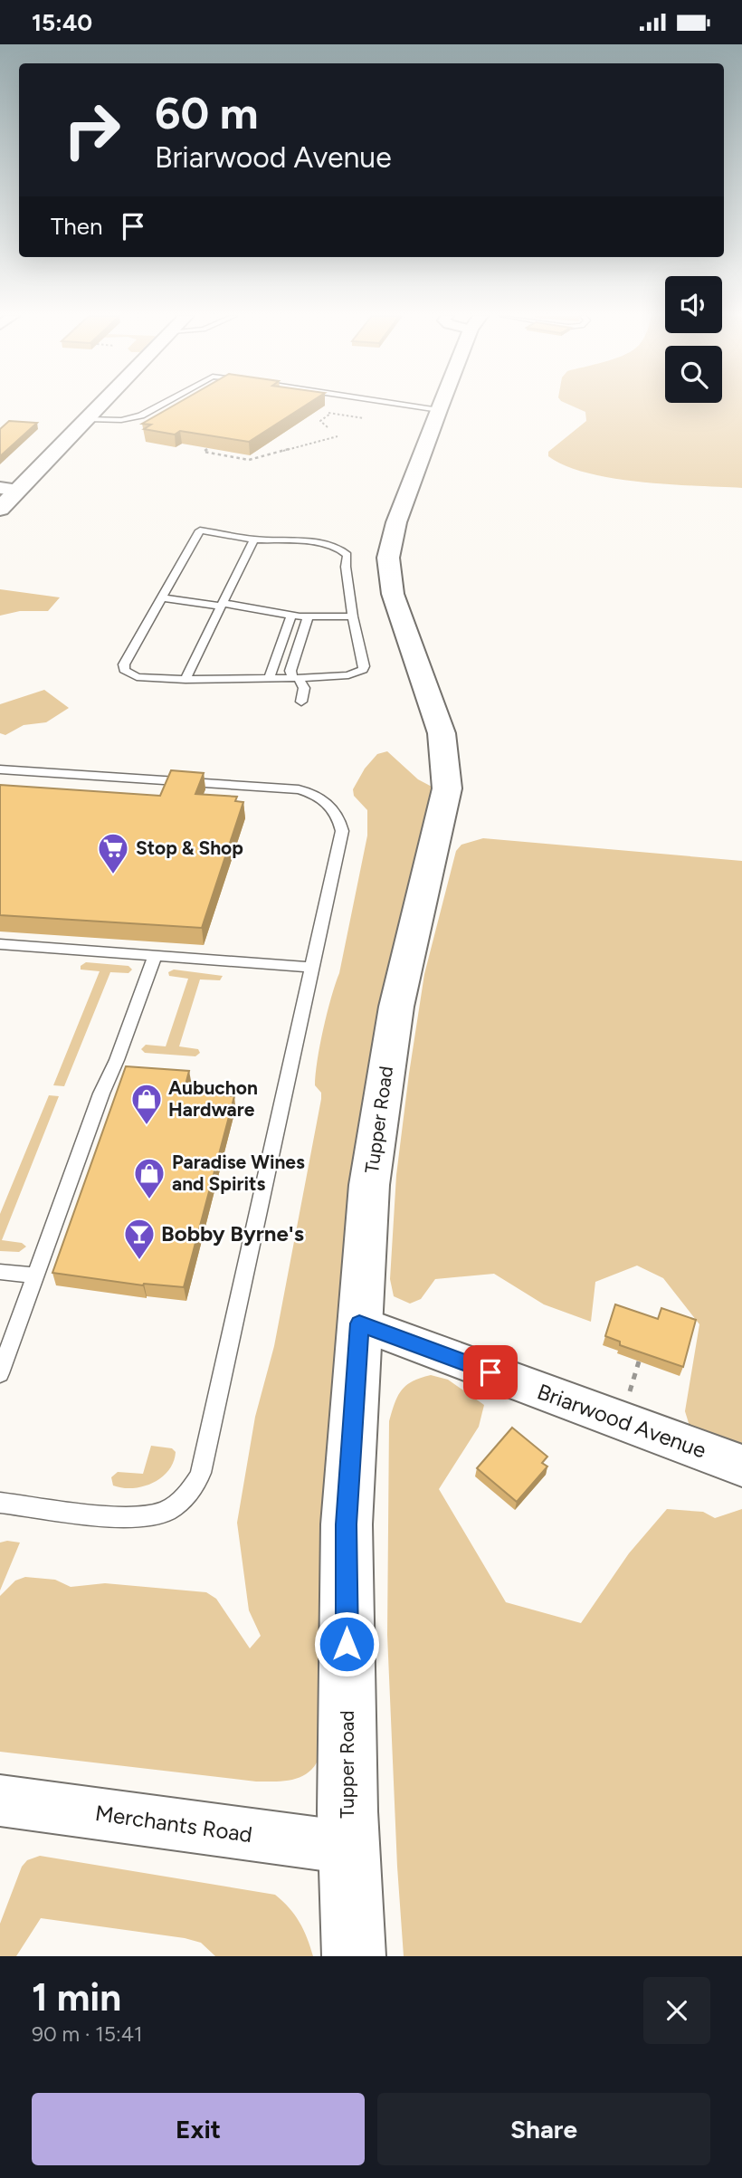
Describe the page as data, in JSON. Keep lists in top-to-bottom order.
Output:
{
  "streets": {
    "main road": ["Tupper Road"],
    "street": ["Briarwood Avenue", "Merchants Road"]
  },
  "crossings": [
    ["Tupper Road", "Briarwood Avenue"],
    ["Tupper Road", "Merchants Road"]
  ],
  "places": {
    "supermarket": ["Stop & Shop"],
    "shop": ["Aubuchon Hardware", "Paradise Wines and Spirits"],
    "bar": ["Bobby Byrne's"]
  },
  "page": {
    "status": "15:40",
    "turn": ["60 m", "Briarwood Avenue"],
    "then": "Then",
    "heading": ["1 min", "90 m · 15:41"],
    "buttons": ["Exit", "Share"]
  }
}
